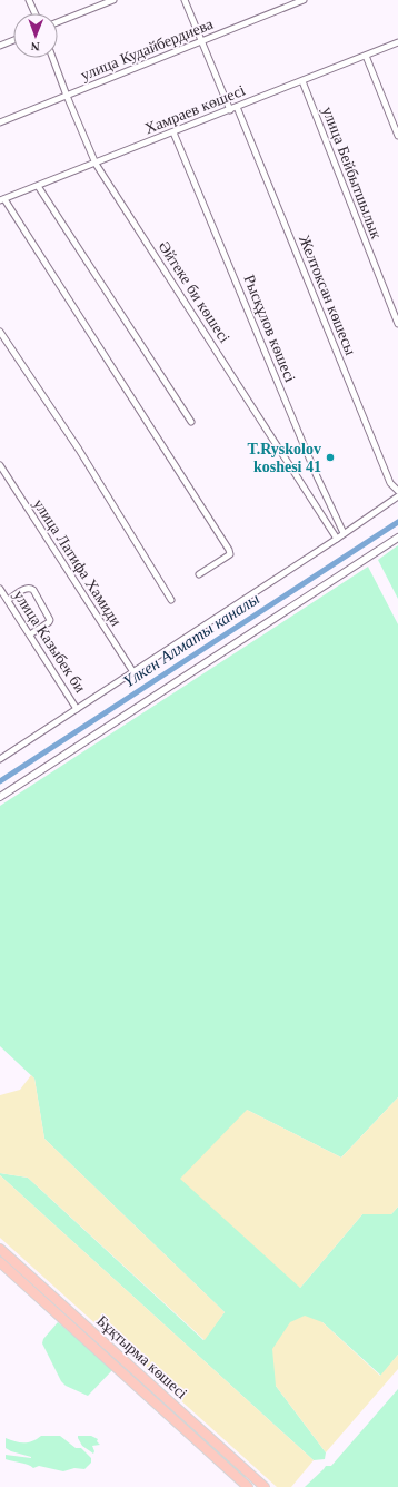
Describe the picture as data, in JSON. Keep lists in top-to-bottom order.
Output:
{
  "streets": {
    "main road": ["Бұқтырма көшесі"],
    "street": [
      "улица Кудайбердиева",
      "Хамраев көшесі",
      "улица Бейбытшылык",
      "Әйтеке би көшесі",
      "Желтоксан көшесы",
      "Рысқұлов көшесі",
      "улица Латифа Хамиди",
      "улица Казыбек би"
    ]
  },
  "crossings": [
    ["улица Кудайбердиева", "Әйтеке би көшесі"],
    ["Хамраев көшесі", "улица Бейбытшылык"],
    ["Хамраев көшесі", "Әйтеке би көшесі"],
    ["Хамраев көшесі", "Желтоксан көшесы"],
    ["Хамраев көшесі", "Рысқұлов көшесі"]
  ],
  "water": ["Үлкен Алматы каналы"],
  "places": ["T.Ryskolov koshesi 41"],
  "north": "bottom"
}
